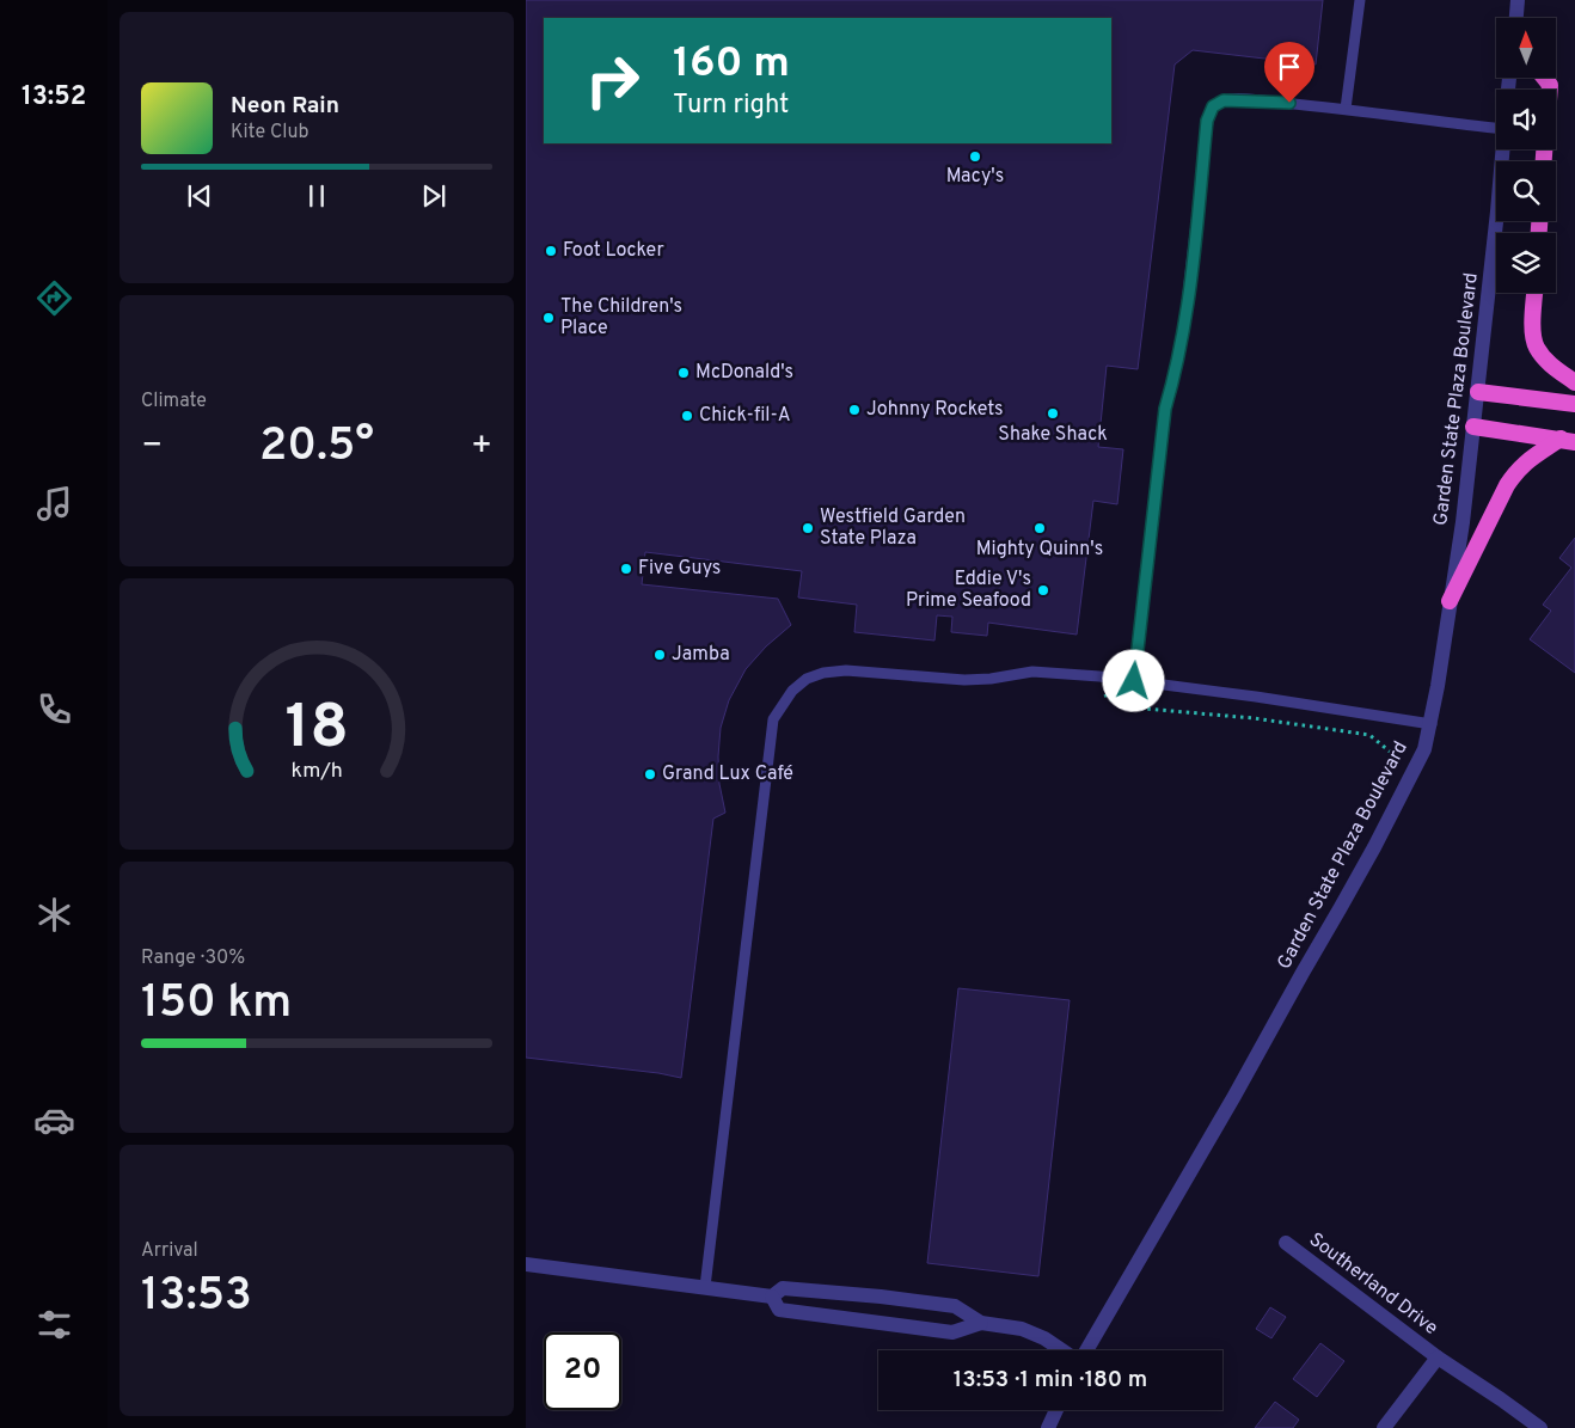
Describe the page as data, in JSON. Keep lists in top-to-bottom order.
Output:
{
  "streets": {
    "street": ["Garden State Plaza Boulevard", "Southerland Drive"]
  },
  "places": [
    "Macy's",
    "Foot Locker",
    "The Children's Place",
    "McDonald's",
    "Johnny Rockets",
    "Shake Shack",
    "Chick-fil-A",
    "Westfield Garden State Plaza",
    "Mighty Quinn's",
    "Five Guys",
    "Eddie V's Prime Seafood",
    "Jamba",
    "Grand Lux Café"
  ],
  "north": "top",
  "page": {
    "tabs": "13:52",
    "turn": ["160 m", "Turn right"],
    "song": ["Neon Rain", "Kite Club"],
    "tile": [
      "Climate",
      ["Range · 30%", "150 km"],
      ["Arrival", "13:53"]
    ],
    "heat": ["−", "20.5°", "+"],
    "limit": "20",
    "trip": "13:53 · 1 min · 180 m",
    "gauge": ["18", "km/h"]
  }
}
